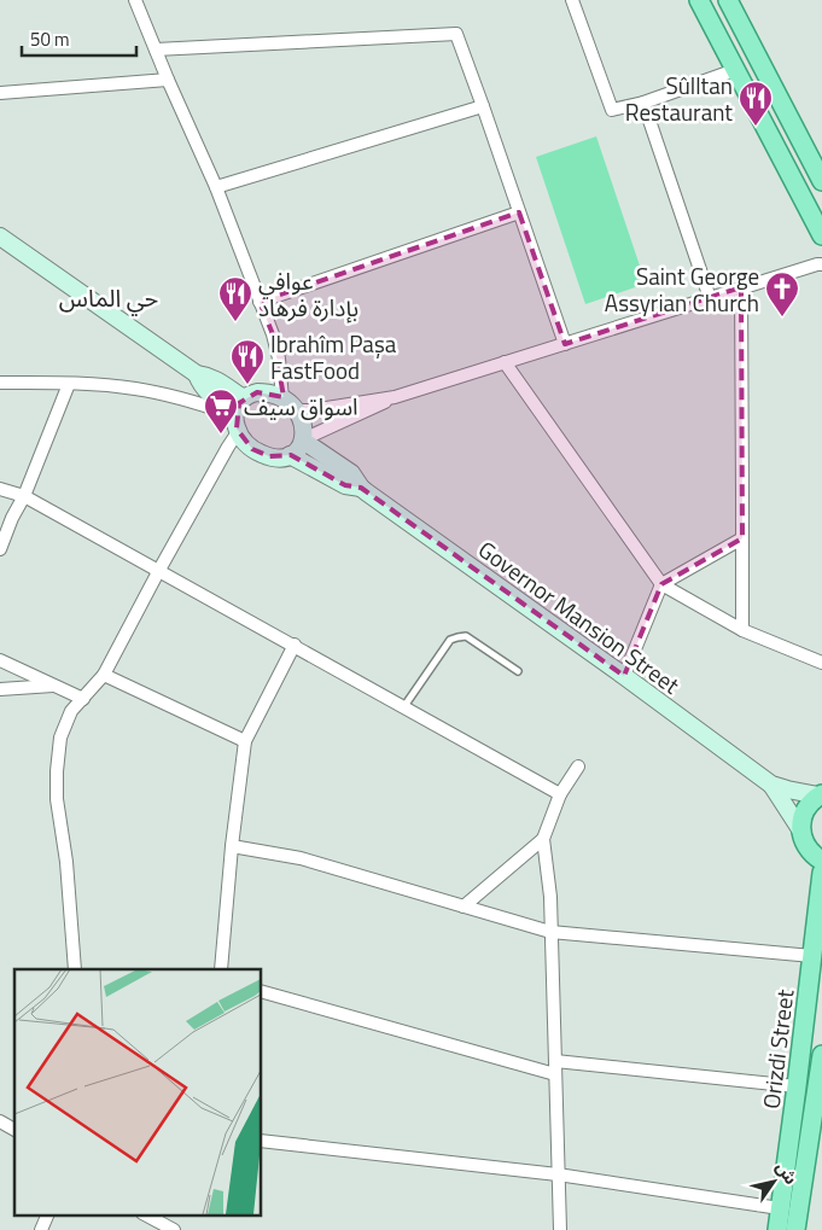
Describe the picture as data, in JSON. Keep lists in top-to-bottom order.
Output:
{
  "streets": {
    "main road": ["Governor Mansion Street", "Orizdi Street"]
  },
  "districts": ["حي الماس"],
  "places": {
    "restaurant": ["Sûlltan Restaurant", "عوافي بإدارة فرهاد", "Ibrahîm Paşa FastFood"],
    "church": ["Saint George Assyrian Church"],
    "supermarket": ["اسواق سيف"]
  },
  "scale_bar": "50 m",
  "north": "top right"
}
